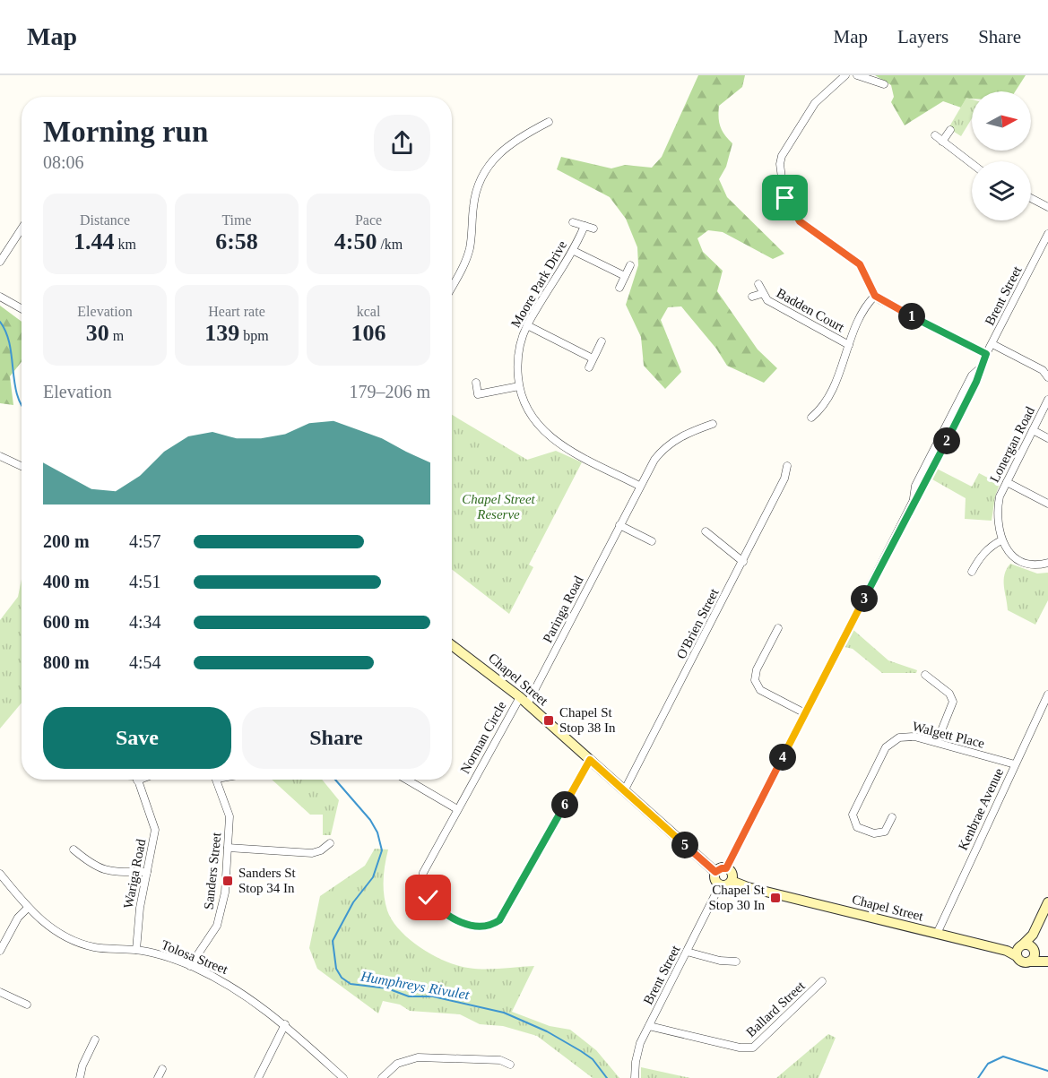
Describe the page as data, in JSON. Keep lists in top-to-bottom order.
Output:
{
  "streets": {
    "street": [
      "Moore Park Drive",
      "Brent Street",
      "Badden Court",
      "Lonergan Road",
      "Paringa Road",
      "O'Brien Street",
      "Chapel Street",
      "Walgett Place",
      "Norman Circle",
      "Kenbrae Avenue",
      "Sanders Street",
      "Wariga Road",
      "Tolosa Street",
      "Ballard Street"
    ]
  },
  "crossings": [
    ["Moore Park Drive", "Paringa Road"],
    ["Brent Street", "Chapel Street"],
    ["Brent Street", "Ballard Street"],
    ["Paringa Road", "Chapel Street"],
    ["Paringa Road", "Norman Circle"],
    ["O'Brien Street", "Chapel Street"],
    ["Chapel Street", "Norman Circle"],
    ["Chapel Street", "Kenbrae Avenue"],
    ["Walgett Place", "Kenbrae Avenue"],
    ["Sanders Street", "Tolosa Street"],
    ["Wariga Road", "Tolosa Street"]
  ],
  "water": ["Humphreys Rivulet"],
  "parks": ["Chapel Street Reserve"],
  "places": {
    "transit": ["Chapel St Stop 38 In", "Sanders St Stop 34 In", "Chapel St Stop 30 In"]
  },
  "north": "right",
  "page": {
    "header": "Map",
    "nav": ["Map", "Layers", "Share"],
    "heading": ["Morning run", "08:06"],
    "stats": [
      ["Distance", "1.44 km"],
      ["Time", "6:58"],
      ["Pace", "4:50 /km"],
      ["Elevation", "30 m"],
      ["Heart rate", "139 bpm"],
      ["kcal", "106"]
    ],
    "pins": [
      "1",
      "2",
      "3",
      "4",
      "6",
      "5"
    ],
    "chart": ["Elevation", "179–206 m"],
    "list": [
      {
        "name": "200 m",
        "note": "4:57"
      },
      {
        "name": "400 m",
        "note": "4:51"
      },
      {
        "name": "600 m",
        "note": "4:34"
      },
      {
        "name": "800 m",
        "note": "4:54"
      }
    ],
    "buttons": ["Save", "Share"]
  }
}
